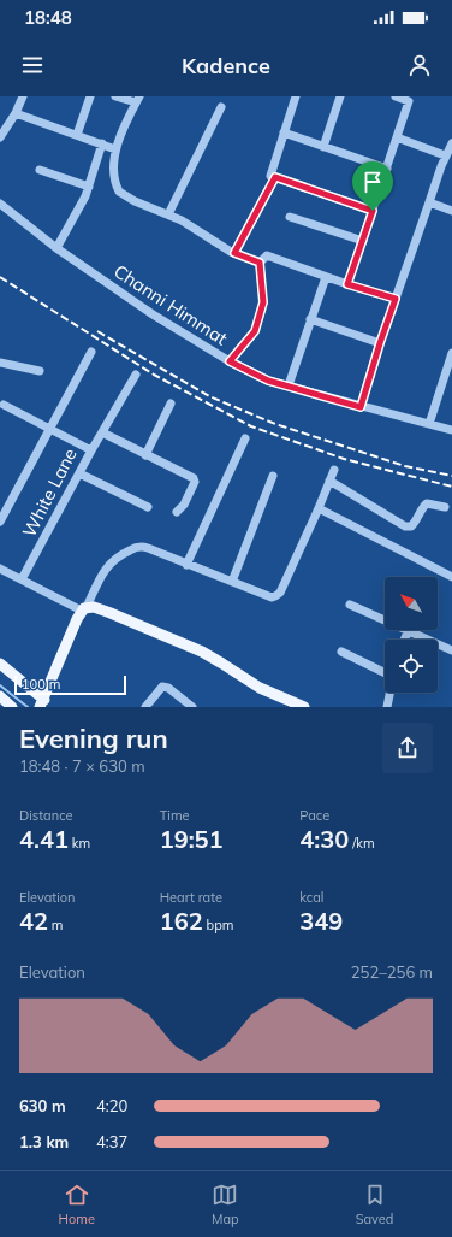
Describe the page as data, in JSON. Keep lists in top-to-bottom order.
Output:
{
  "streets": {
    "street": ["Channi Himmat", "White Lane"]
  },
  "scale_bar": "100 m",
  "north": "top left",
  "page": {
    "status": "18:48",
    "header": "Kadence",
    "scale": "100 m",
    "heading": ["Evening run", "18:48 · 7 × 630 m"],
    "stats": [
      ["Distance", "4.41 km"],
      ["Time", "19:51"],
      ["Pace", "4:30 /km"],
      ["Elevation", "42 m"],
      ["Heart rate", "162 bpm"],
      ["kcal", "349"]
    ],
    "chart": ["Elevation", "252–256 m"],
    "list": [
      {
        "name": "630 m",
        "note": "4:20"
      },
      {
        "name": "1.3 km",
        "note": "4:37"
      }
    ],
    "tabs": ["Home", "Map", "Saved"]
  }
}
